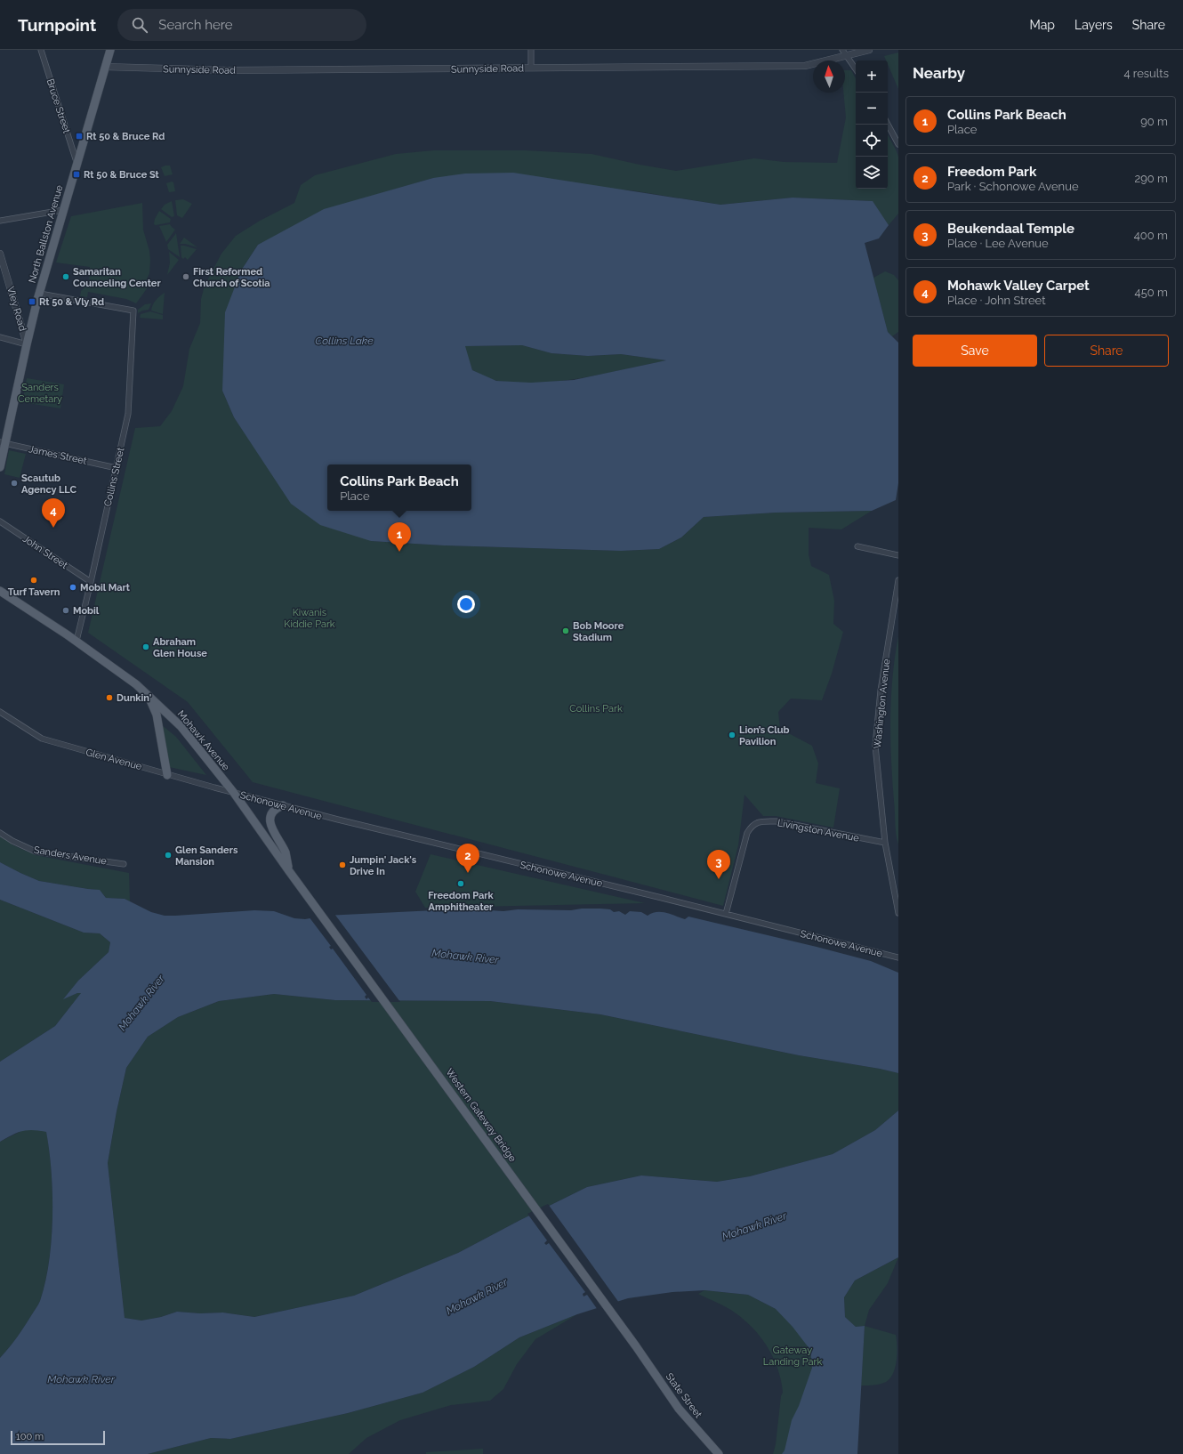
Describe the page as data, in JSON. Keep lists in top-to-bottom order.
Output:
{
  "streets": {
    "main road": [
      "North Ballston Avenue",
      "Mohawk Avenue",
      "Western Gateway Bridge",
      "State Street"
    ],
    "street": [
      "Sunnyside Road",
      "Bruce Street",
      "Vley Road",
      "James Street",
      "Collins Street",
      "John Street",
      "Washington Avenue",
      "Glen Avenue",
      "Schonowe Avenue",
      "Livingston Avenue",
      "Sanders Avenue"
    ]
  },
  "crossings": [
    ["Sunnyside Road", "North Ballston Avenue"],
    ["Bruce Street", "North Ballston Avenue"],
    ["North Ballston Avenue", "Vley Road"],
    ["North Ballston Avenue", "James Street"],
    ["North Ballston Avenue", "Collins Street"],
    ["James Street", "Collins Street"],
    ["Collins Street", "John Street"],
    ["Collins Street", "Mohawk Avenue"],
    ["Washington Avenue", "Livingston Avenue"],
    ["Mohawk Avenue", "Glen Avenue"],
    ["Mohawk Avenue", "Schonowe Avenue"],
    ["Mohawk Avenue", "Western Gateway Bridge"],
    ["Glen Avenue", "Schonowe Avenue"],
    ["Schonowe Avenue", "Livingston Avenue"],
    ["Western Gateway Bridge", "State Street"]
  ],
  "water": ["Collins Lake", "Mohawk River"],
  "parks": [
    "Sanders Cemetary",
    "Kiwanis Kiddie Park",
    "Collins Park",
    "Gateway Landing Park"
  ],
  "places": {
    "transit": ["Rt 50 & Bruce Rd", "Rt 50 & Bruce St", "Rt 50 & Vly Rd"],
    "other": [
      "Samaritan Counceling Center",
      "First Reformed Church of Scotia",
      "Scautub Agency LLC",
      "Turf Tavern",
      "Mobil Mart",
      "Mobil",
      "Bob Moore Stadium",
      "Abraham Glen House",
      "Dunkin'",
      "Lion’s Club Pavilion",
      "Glen Sanders Mansion",
      "Jumpin' Jack's Drive In",
      "Freedom Park Amphitheater"
    ]
  },
  "scale_bar": "100 m",
  "north": "top",
  "page": {
    "header": "Turnpoint",
    "search": "Search here",
    "nav": ["Map", "Layers", "Share"],
    "heading": ["Nearby", "4 results"],
    "map_buttons": ["+", "−"],
    "list": [
      {
        "mark": "1",
        "name": "Collins Park Beach",
        "note": "Place",
        "value": "90 m"
      },
      {
        "mark": "2",
        "name": "Freedom Park",
        "note": "Park · Schonowe Avenue",
        "value": "290 m"
      },
      {
        "mark": "3",
        "name": "Beukendaal Temple",
        "note": "Place · Lee Avenue",
        "value": "400 m"
      },
      {
        "mark": "4",
        "name": "Mohawk Valley Carpet",
        "note": "Place · John Street",
        "value": "450 m"
      }
    ],
    "buttons": ["Save", "Share"],
    "popup": ["Collins Park Beach", "Place"],
    "pins": [
      "4",
      "1",
      "2",
      "3"
    ],
    "scale": "100 m"
  }
}
